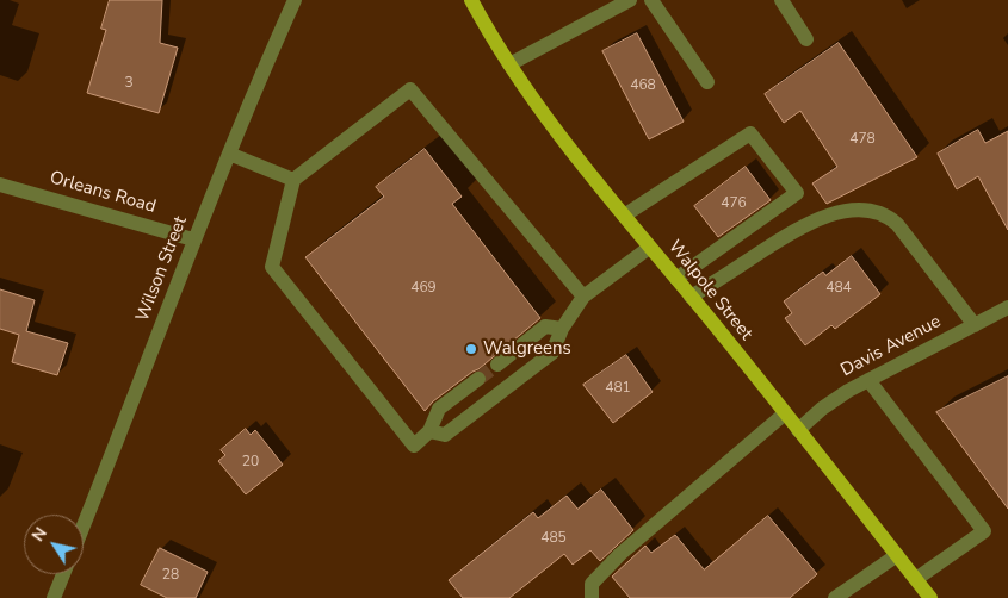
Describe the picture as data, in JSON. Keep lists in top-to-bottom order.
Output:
{
  "streets": {
    "main road": ["Walpole Street"],
    "street": ["Orleans Road", "Wilson Street", "Davis Avenue"]
  },
  "crossings": [
    ["Orleans Road", "Wilson Street"],
    ["Walpole Street", "Davis Avenue"]
  ],
  "places": ["Walgreens"],
  "house_numbers": [
    "3",
    "468",
    "478",
    "476",
    "469",
    "484",
    "481",
    "20",
    "485",
    "28"
  ],
  "north": "top left"
}
